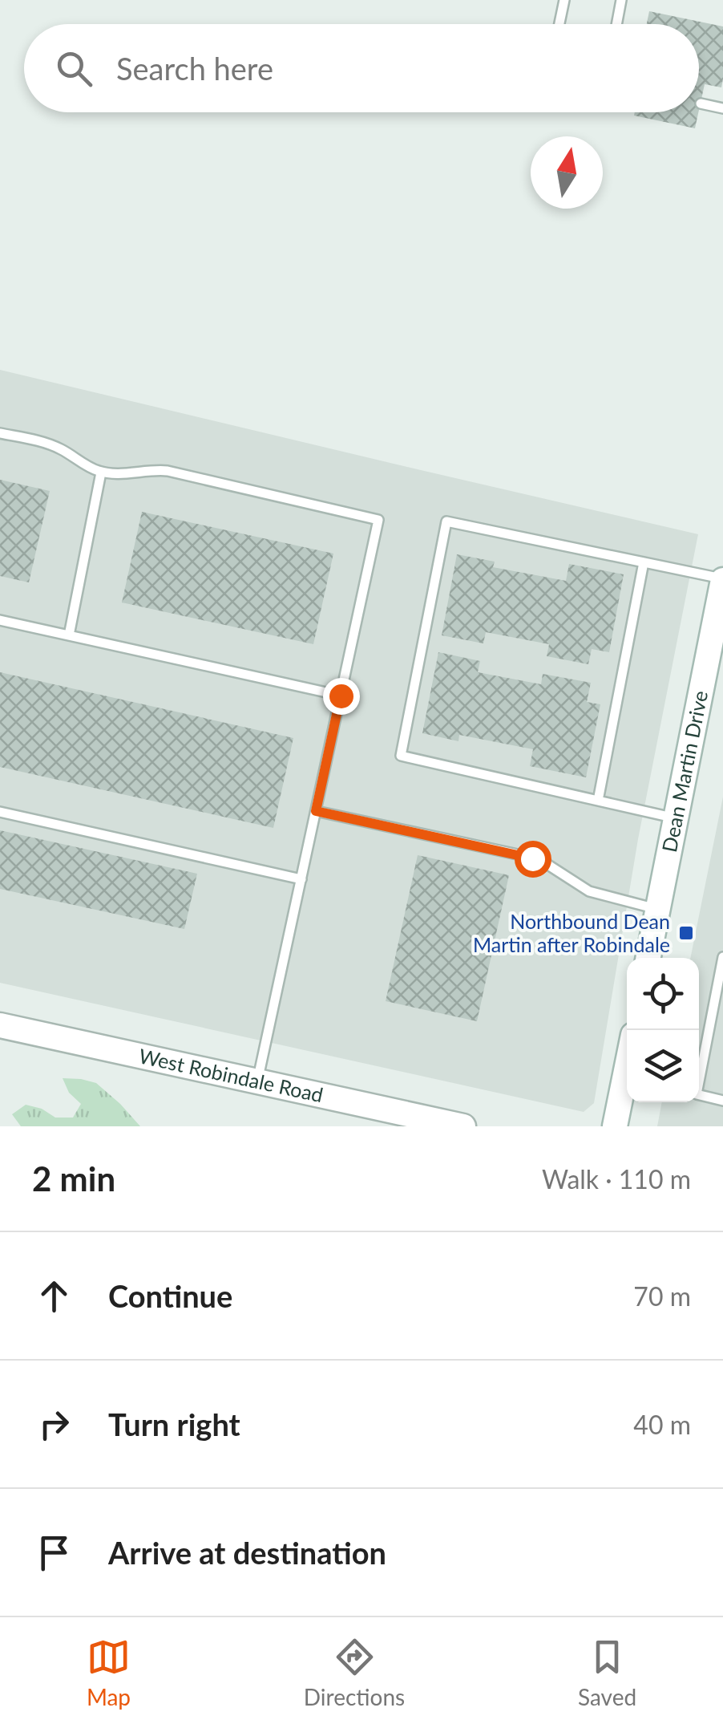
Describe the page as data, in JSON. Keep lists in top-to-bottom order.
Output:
{
  "streets": {
    "main road": ["Dean Martin Drive", "West Robindale Road"]
  },
  "places": {
    "transit": ["Northbound Dean Martin after Robindale"]
  },
  "north": "top",
  "page": {
    "search": "Search here",
    "heading": ["2 min", "Walk · 110 m"],
    "list": [
      ["Continue", "70 m"],
      ["Turn right", "40 m"],
      "Arrive at destination"
    ],
    "nav": ["Map", "Directions", "Saved"]
  }
}
